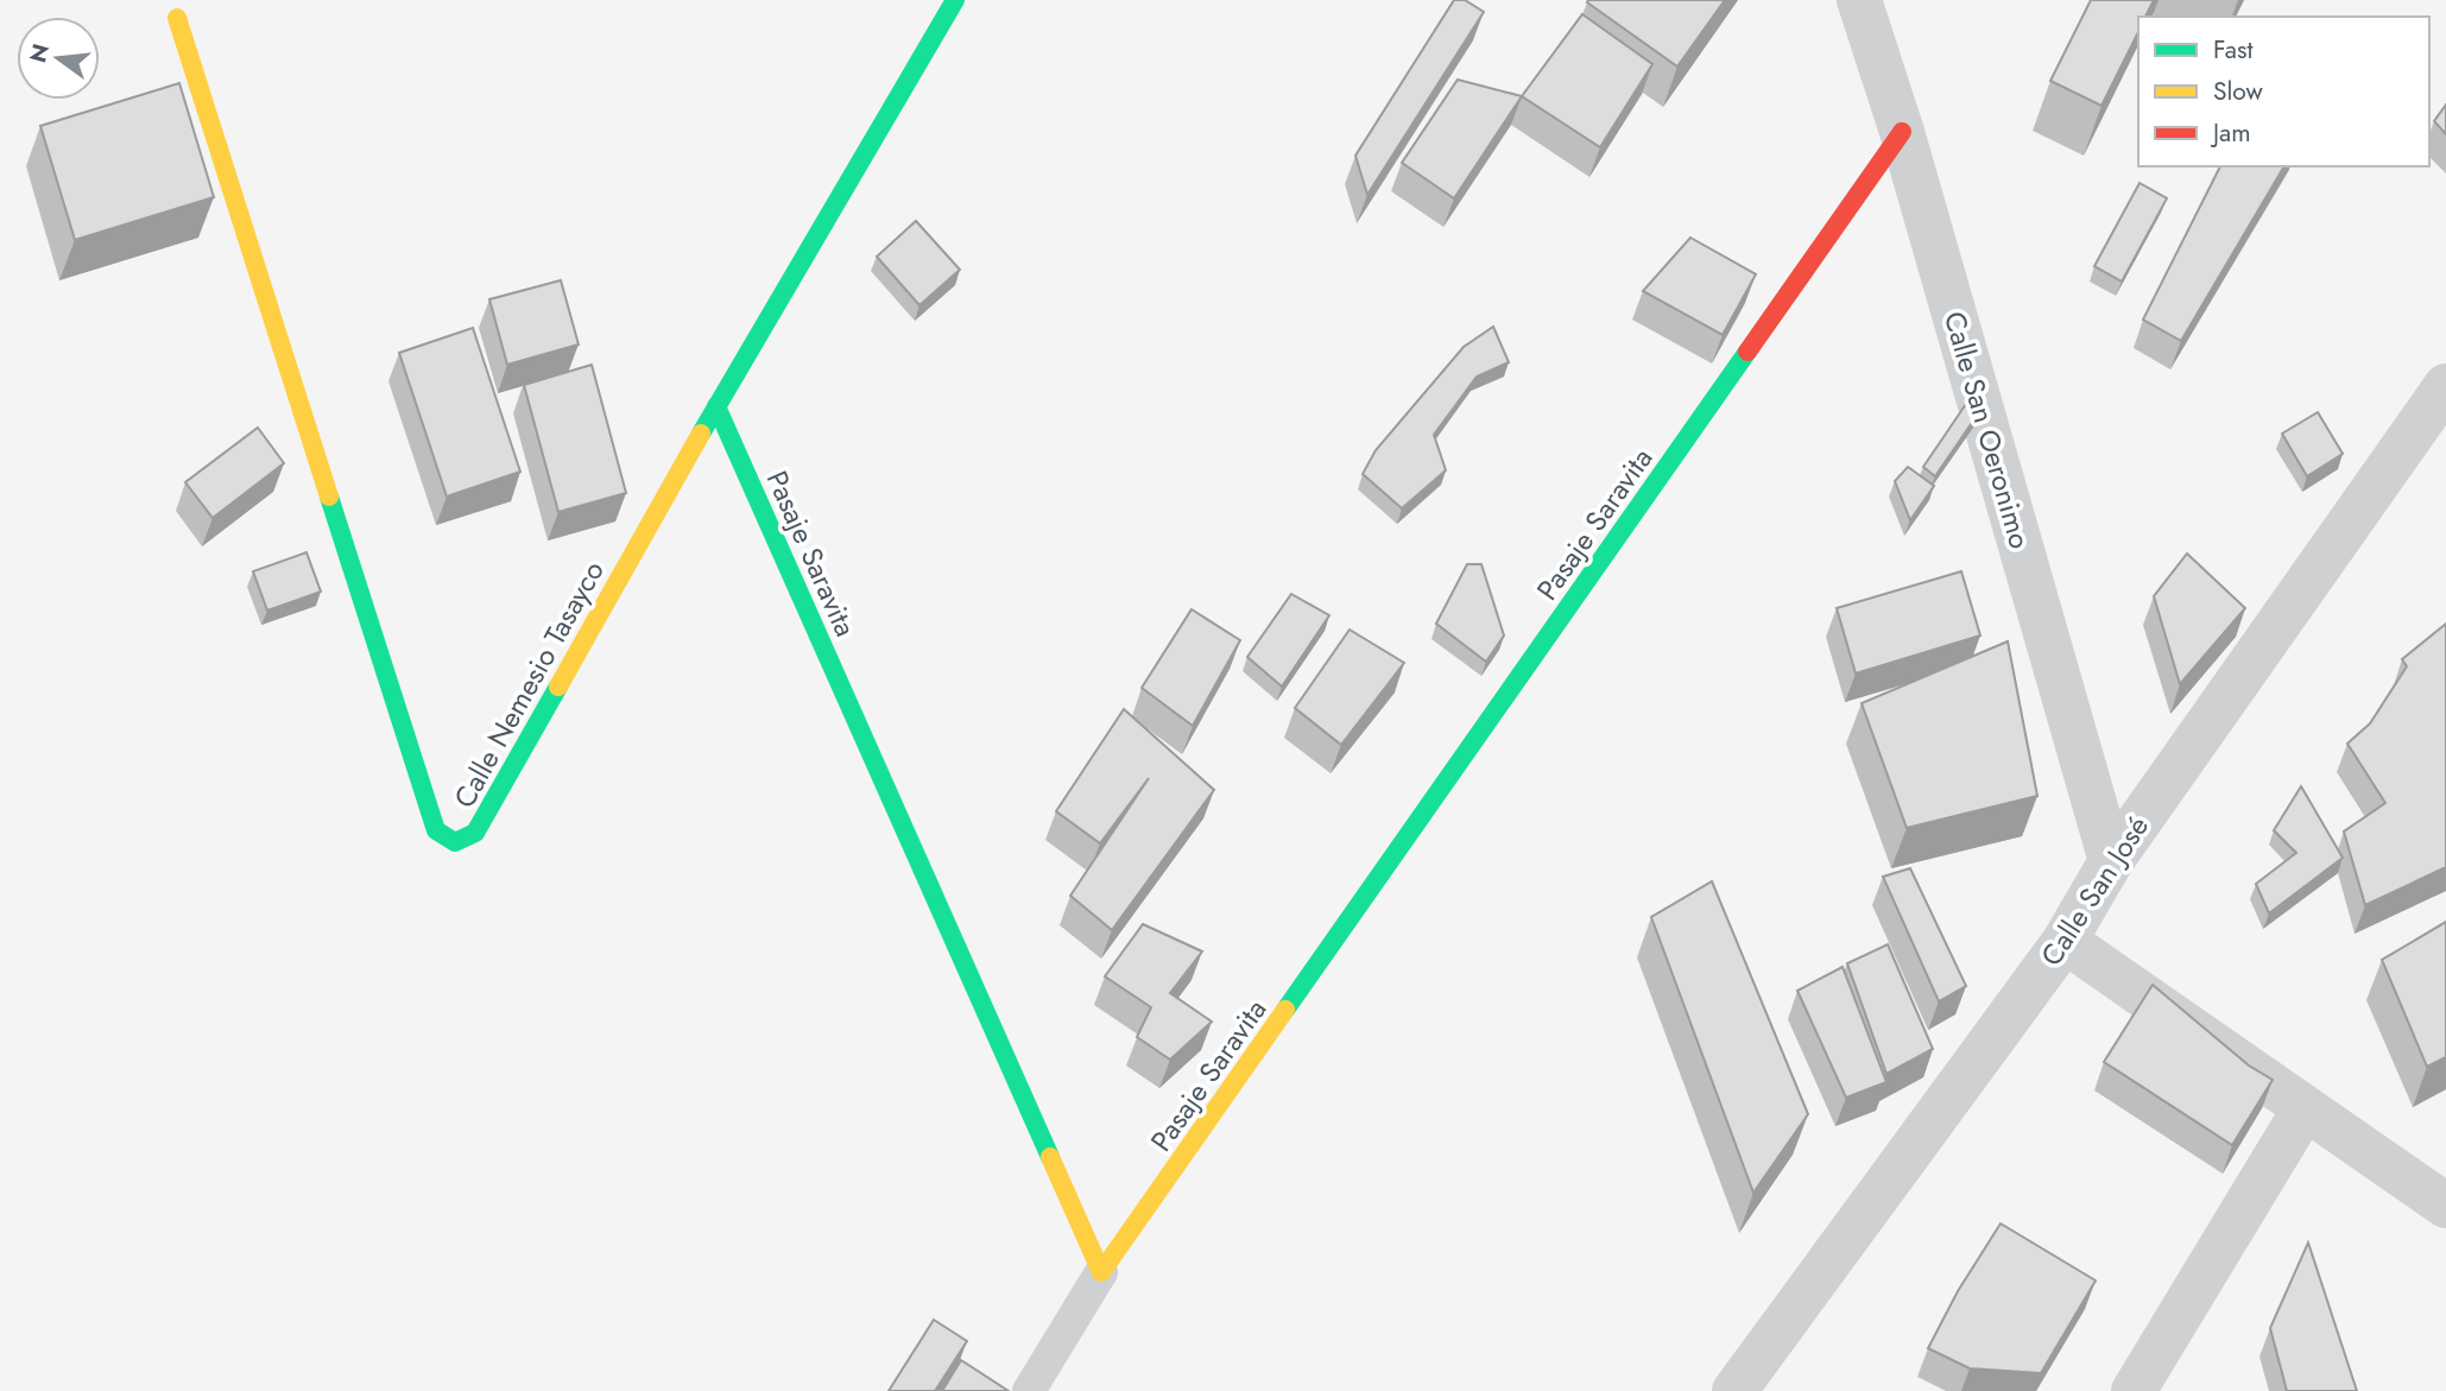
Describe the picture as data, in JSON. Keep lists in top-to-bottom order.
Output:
{
  "streets": {
    "street": [
      "Calle San Oeronimo",
      "Pasaje Saravita",
      "Calle Nemesio Tasayco",
      "Calle San José"
    ]
  },
  "crossings": [
    ["Calle San Oeronimo", "Pasaje Saravita"],
    ["Calle San Oeronimo", "Calle San José"],
    ["Pasaje Saravita", "Calle Nemesio Tasayco"]
  ],
  "legend": ["Fast", "Slow", "Jam"],
  "north": "left"
}
